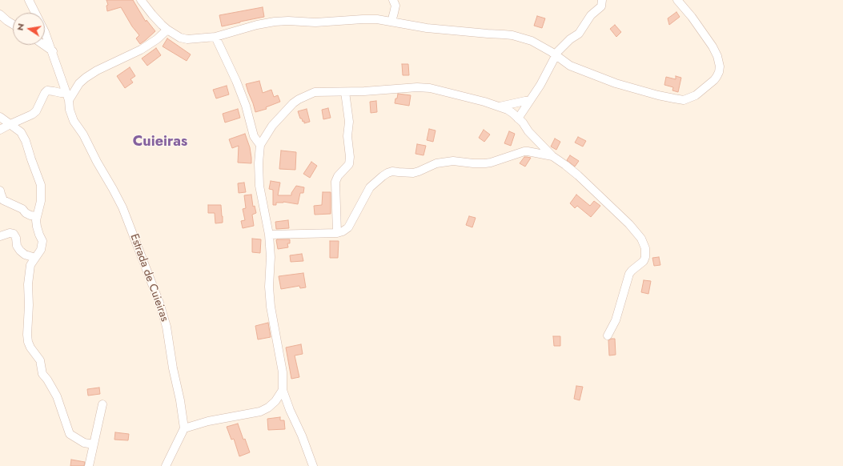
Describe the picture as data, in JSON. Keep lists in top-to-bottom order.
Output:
{
  "streets": {
    "street": ["Estrada de Cuieiras"]
  },
  "districts": ["Cuieiras"],
  "north": "left"
}
